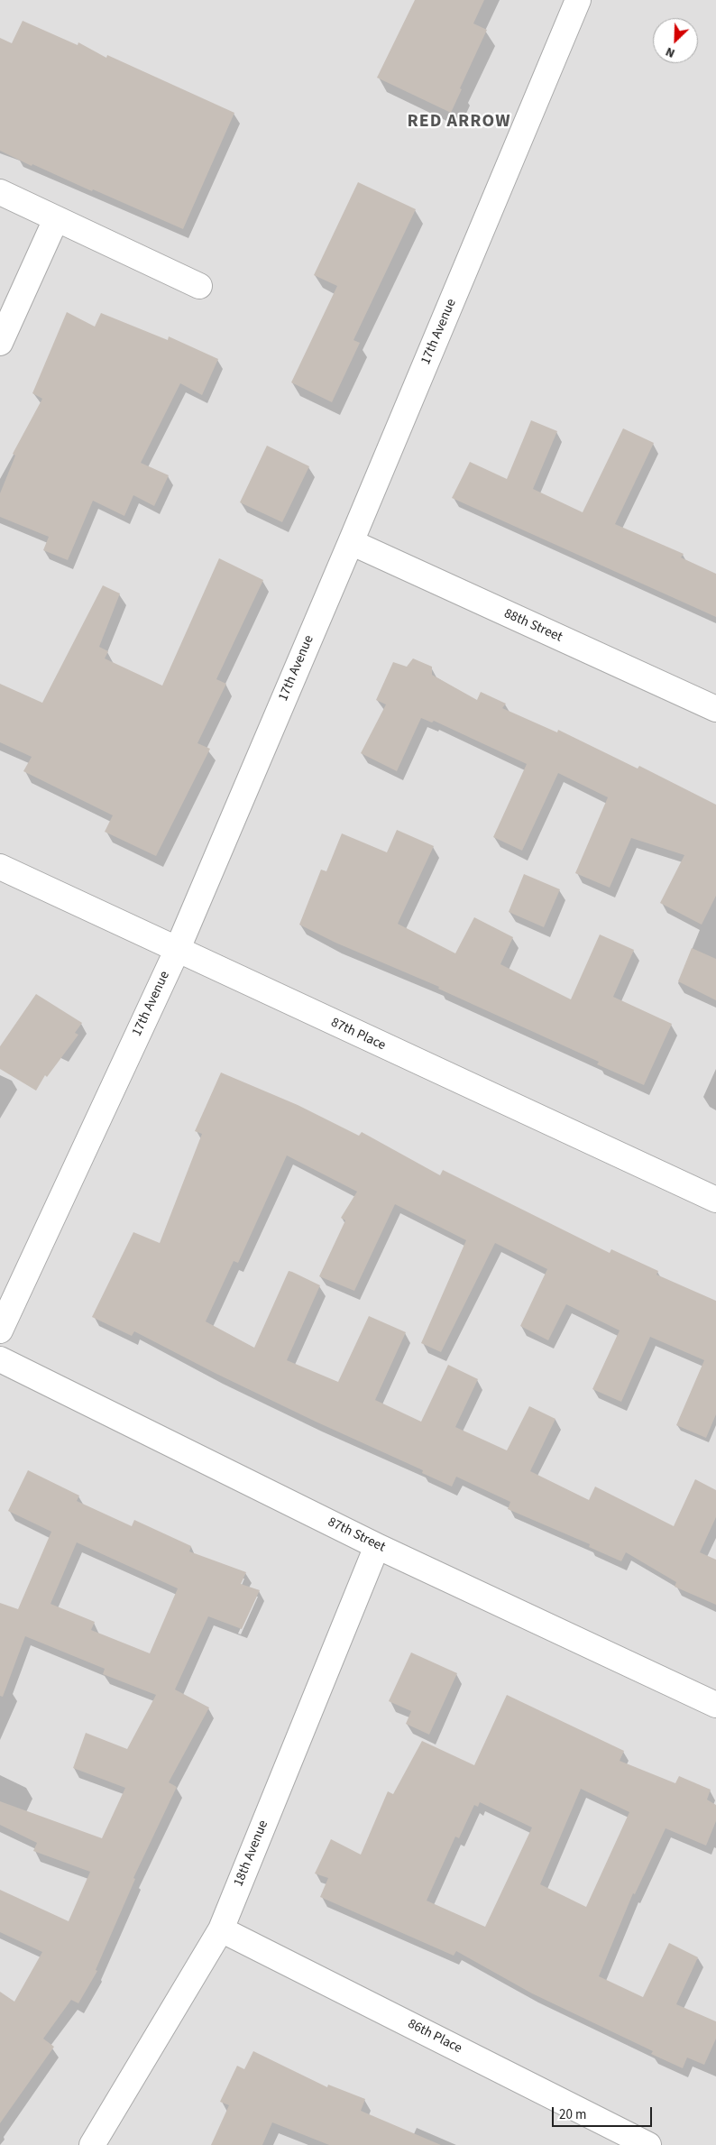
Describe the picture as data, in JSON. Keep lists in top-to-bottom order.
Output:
{
  "streets": {
    "street": [
      "17th Avenue",
      "88th Street",
      "87th Place",
      "87th Street",
      "18th Avenue",
      "86th Place"
    ]
  },
  "crossings": [
    ["17th Avenue", "88th Street"],
    ["17th Avenue", "87th Place"],
    ["87th Street", "18th Avenue"],
    ["18th Avenue", "86th Place"]
  ],
  "districts": ["RED ARROW"],
  "scale_bar": "20 m",
  "north": "bottom left"
}
